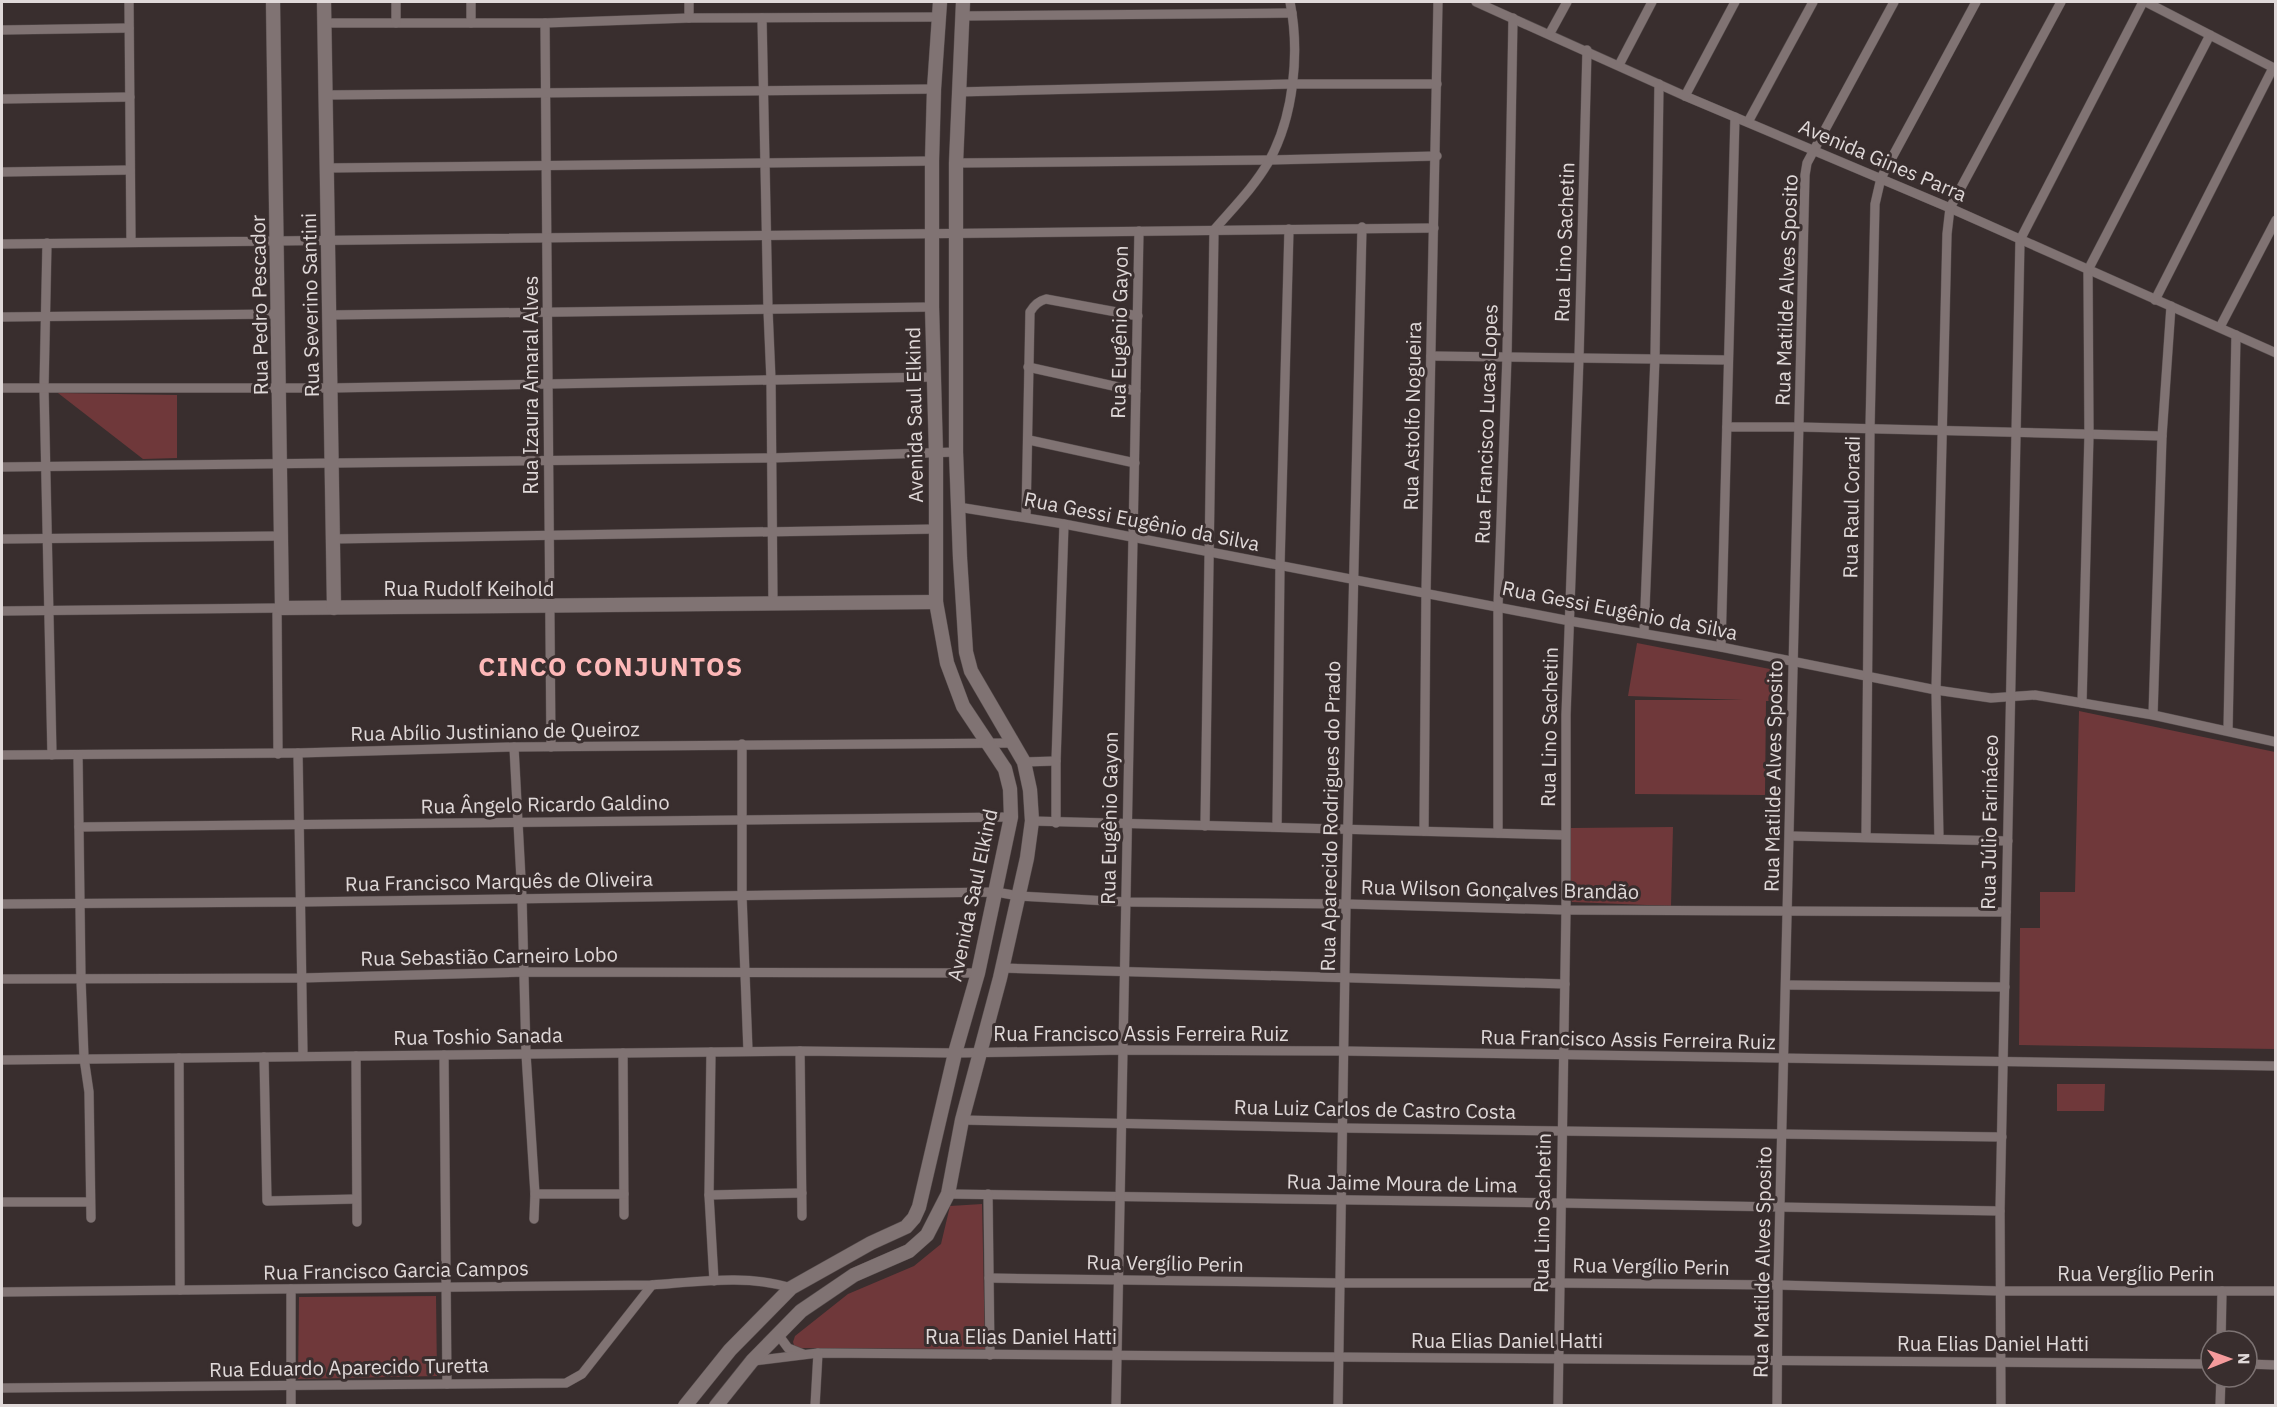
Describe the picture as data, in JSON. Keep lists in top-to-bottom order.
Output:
{
  "streets": {
    "main road": [
      "Rua Pedro Pescador",
      "Rua Severino Santini",
      "Avenida Saul Elkind",
      "Rua Rudolf Keihold"
    ],
    "street": [
      "Avenida Gines Parra",
      "Rua Lino Sachetin",
      "Rua Matilde Alves Sposito",
      "Rua Eugênio Gayon",
      "Rua Izaura Amaral Alves",
      "Rua Astolfo Nogueira",
      "Rua Francisco Lucas Lopes",
      "Rua Raul Coradi",
      "Rua Gessi Eugênio da Silva",
      "Rua Abílio Justiniano de Queiroz",
      "Rua Ângelo Ricardo Galdino",
      "Rua Aparecido Rodrigues do Prado",
      "Rua Júlio Farináceo",
      "Rua Francisco Marquês de Oliveira",
      "Rua Wilson Gonçalves Brandão",
      "Rua Sebastião Carneiro Lobo",
      "Rua Francisco Assis Ferreira Ruiz",
      "Rua Toshio Sanada",
      "Rua Luiz Carlos de Castro Costa",
      "Rua Jaime Moura de Lima",
      "Rua Vergílio Perin",
      "Rua Francisco Garcia Campos",
      "Rua Elias Daniel Hatti",
      "Rua Eduardo Aparecido Turetta"
    ]
  },
  "crossings": [
    ["Avenida Gines Parra", "Rua Lino Sachetin"],
    ["Avenida Gines Parra", "Rua Matilde Alves Sposito"],
    ["Avenida Gines Parra", "Rua Francisco Lucas Lopes"],
    ["Avenida Gines Parra", "Rua Raul Coradi"],
    ["Avenida Gines Parra", "Rua Júlio Farináceo"],
    ["Rua Lino Sachetin", "Rua Gessi Eugênio da Silva"],
    ["Rua Lino Sachetin", "Rua Wilson Gonçalves Brandão"],
    ["Rua Lino Sachetin", "Rua Francisco Assis Ferreira Ruiz"],
    ["Rua Lino Sachetin", "Rua Luiz Carlos de Castro Costa"],
    ["Rua Lino Sachetin", "Rua Jaime Moura de Lima"],
    ["Rua Lino Sachetin", "Rua Vergílio Perin"],
    ["Rua Lino Sachetin", "Rua Elias Daniel Hatti"],
    ["Rua Matilde Alves Sposito", "Rua Gessi Eugênio da Silva"],
    ["Rua Matilde Alves Sposito", "Rua Wilson Gonçalves Brandão"],
    ["Rua Matilde Alves Sposito", "Rua Francisco Assis Ferreira Ruiz"],
    ["Rua Matilde Alves Sposito", "Rua Luiz Carlos de Castro Costa"],
    ["Rua Matilde Alves Sposito", "Rua Jaime Moura de Lima"],
    ["Rua Matilde Alves Sposito", "Rua Vergílio Perin"],
    ["Rua Matilde Alves Sposito", "Rua Elias Daniel Hatti"],
    ["Rua Pedro Pescador", "Rua Rudolf Keihold"],
    ["Rua Severino Santini", "Rua Rudolf Keihold"],
    ["Rua Eugênio Gayon", "Rua Gessi Eugênio da Silva"],
    ["Rua Eugênio Gayon", "Rua Wilson Gonçalves Brandão"],
    ["Rua Eugênio Gayon", "Rua Francisco Assis Ferreira Ruiz"],
    ["Rua Eugênio Gayon", "Rua Luiz Carlos de Castro Costa"],
    ["Rua Eugênio Gayon", "Rua Jaime Moura de Lima"],
    ["Rua Eugênio Gayon", "Rua Vergílio Perin"],
    ["Rua Eugênio Gayon", "Rua Elias Daniel Hatti"],
    ["Rua Izaura Amaral Alves", "Rua Rudolf Keihold"],
    ["Rua Izaura Amaral Alves", "Rua Abílio Justiniano de Queiroz"],
    ["Avenida Saul Elkind", "Rua Rudolf Keihold"],
    ["Avenida Saul Elkind", "Rua Abílio Justiniano de Queiroz"],
    ["Avenida Saul Elkind", "Rua Ângelo Ricardo Galdino"],
    ["Avenida Saul Elkind", "Rua Francisco Marquês de Oliveira"],
    ["Avenida Saul Elkind", "Rua Wilson Gonçalves Brandão"],
    ["Avenida Saul Elkind", "Rua Sebastião Carneiro Lobo"],
    ["Avenida Saul Elkind", "Rua Francisco Assis Ferreira Ruiz"],
    ["Avenida Saul Elkind", "Rua Toshio Sanada"],
    ["Avenida Saul Elkind", "Rua Francisco Garcia Campos"],
    ["Rua Astolfo Nogueira", "Rua Gessi Eugênio da Silva"],
    ["Rua Francisco Lucas Lopes", "Rua Gessi Eugênio da Silva"],
    ["Rua Raul Coradi", "Rua Gessi Eugênio da Silva"],
    ["Rua Gessi Eugênio da Silva", "Rua Aparecido Rodrigues do Prado"],
    ["Rua Gessi Eugênio da Silva", "Rua Júlio Farináceo"],
    ["Rua Aparecido Rodrigues do Prado", "Rua Wilson Gonçalves Brandão"],
    ["Rua Aparecido Rodrigues do Prado", "Rua Francisco Assis Ferreira Ruiz"],
    ["Rua Aparecido Rodrigues do Prado", "Rua Luiz Carlos de Castro Costa"],
    ["Rua Aparecido Rodrigues do Prado", "Rua Jaime Moura de Lima"],
    ["Rua Aparecido Rodrigues do Prado", "Rua Vergílio Perin"],
    ["Rua Aparecido Rodrigues do Prado", "Rua Elias Daniel Hatti"],
    ["Rua Júlio Farináceo", "Rua Wilson Gonçalves Brandão"],
    ["Rua Júlio Farináceo", "Rua Francisco Assis Ferreira Ruiz"],
    ["Rua Júlio Farináceo", "Rua Luiz Carlos de Castro Costa"],
    ["Rua Júlio Farináceo", "Rua Jaime Moura de Lima"],
    ["Rua Júlio Farináceo", "Rua Vergílio Perin"],
    ["Rua Júlio Farináceo", "Rua Elias Daniel Hatti"],
    ["Rua Francisco Marquês de Oliveira", "Rua Wilson Gonçalves Brandão"],
    ["Rua Francisco Assis Ferreira Ruiz", "Rua Toshio Sanada"],
    ["Rua Francisco Garcia Campos", "Rua Eduardo Aparecido Turetta"]
  ],
  "districts": ["CINCO CONJUNTOS"],
  "north": "right"
}
